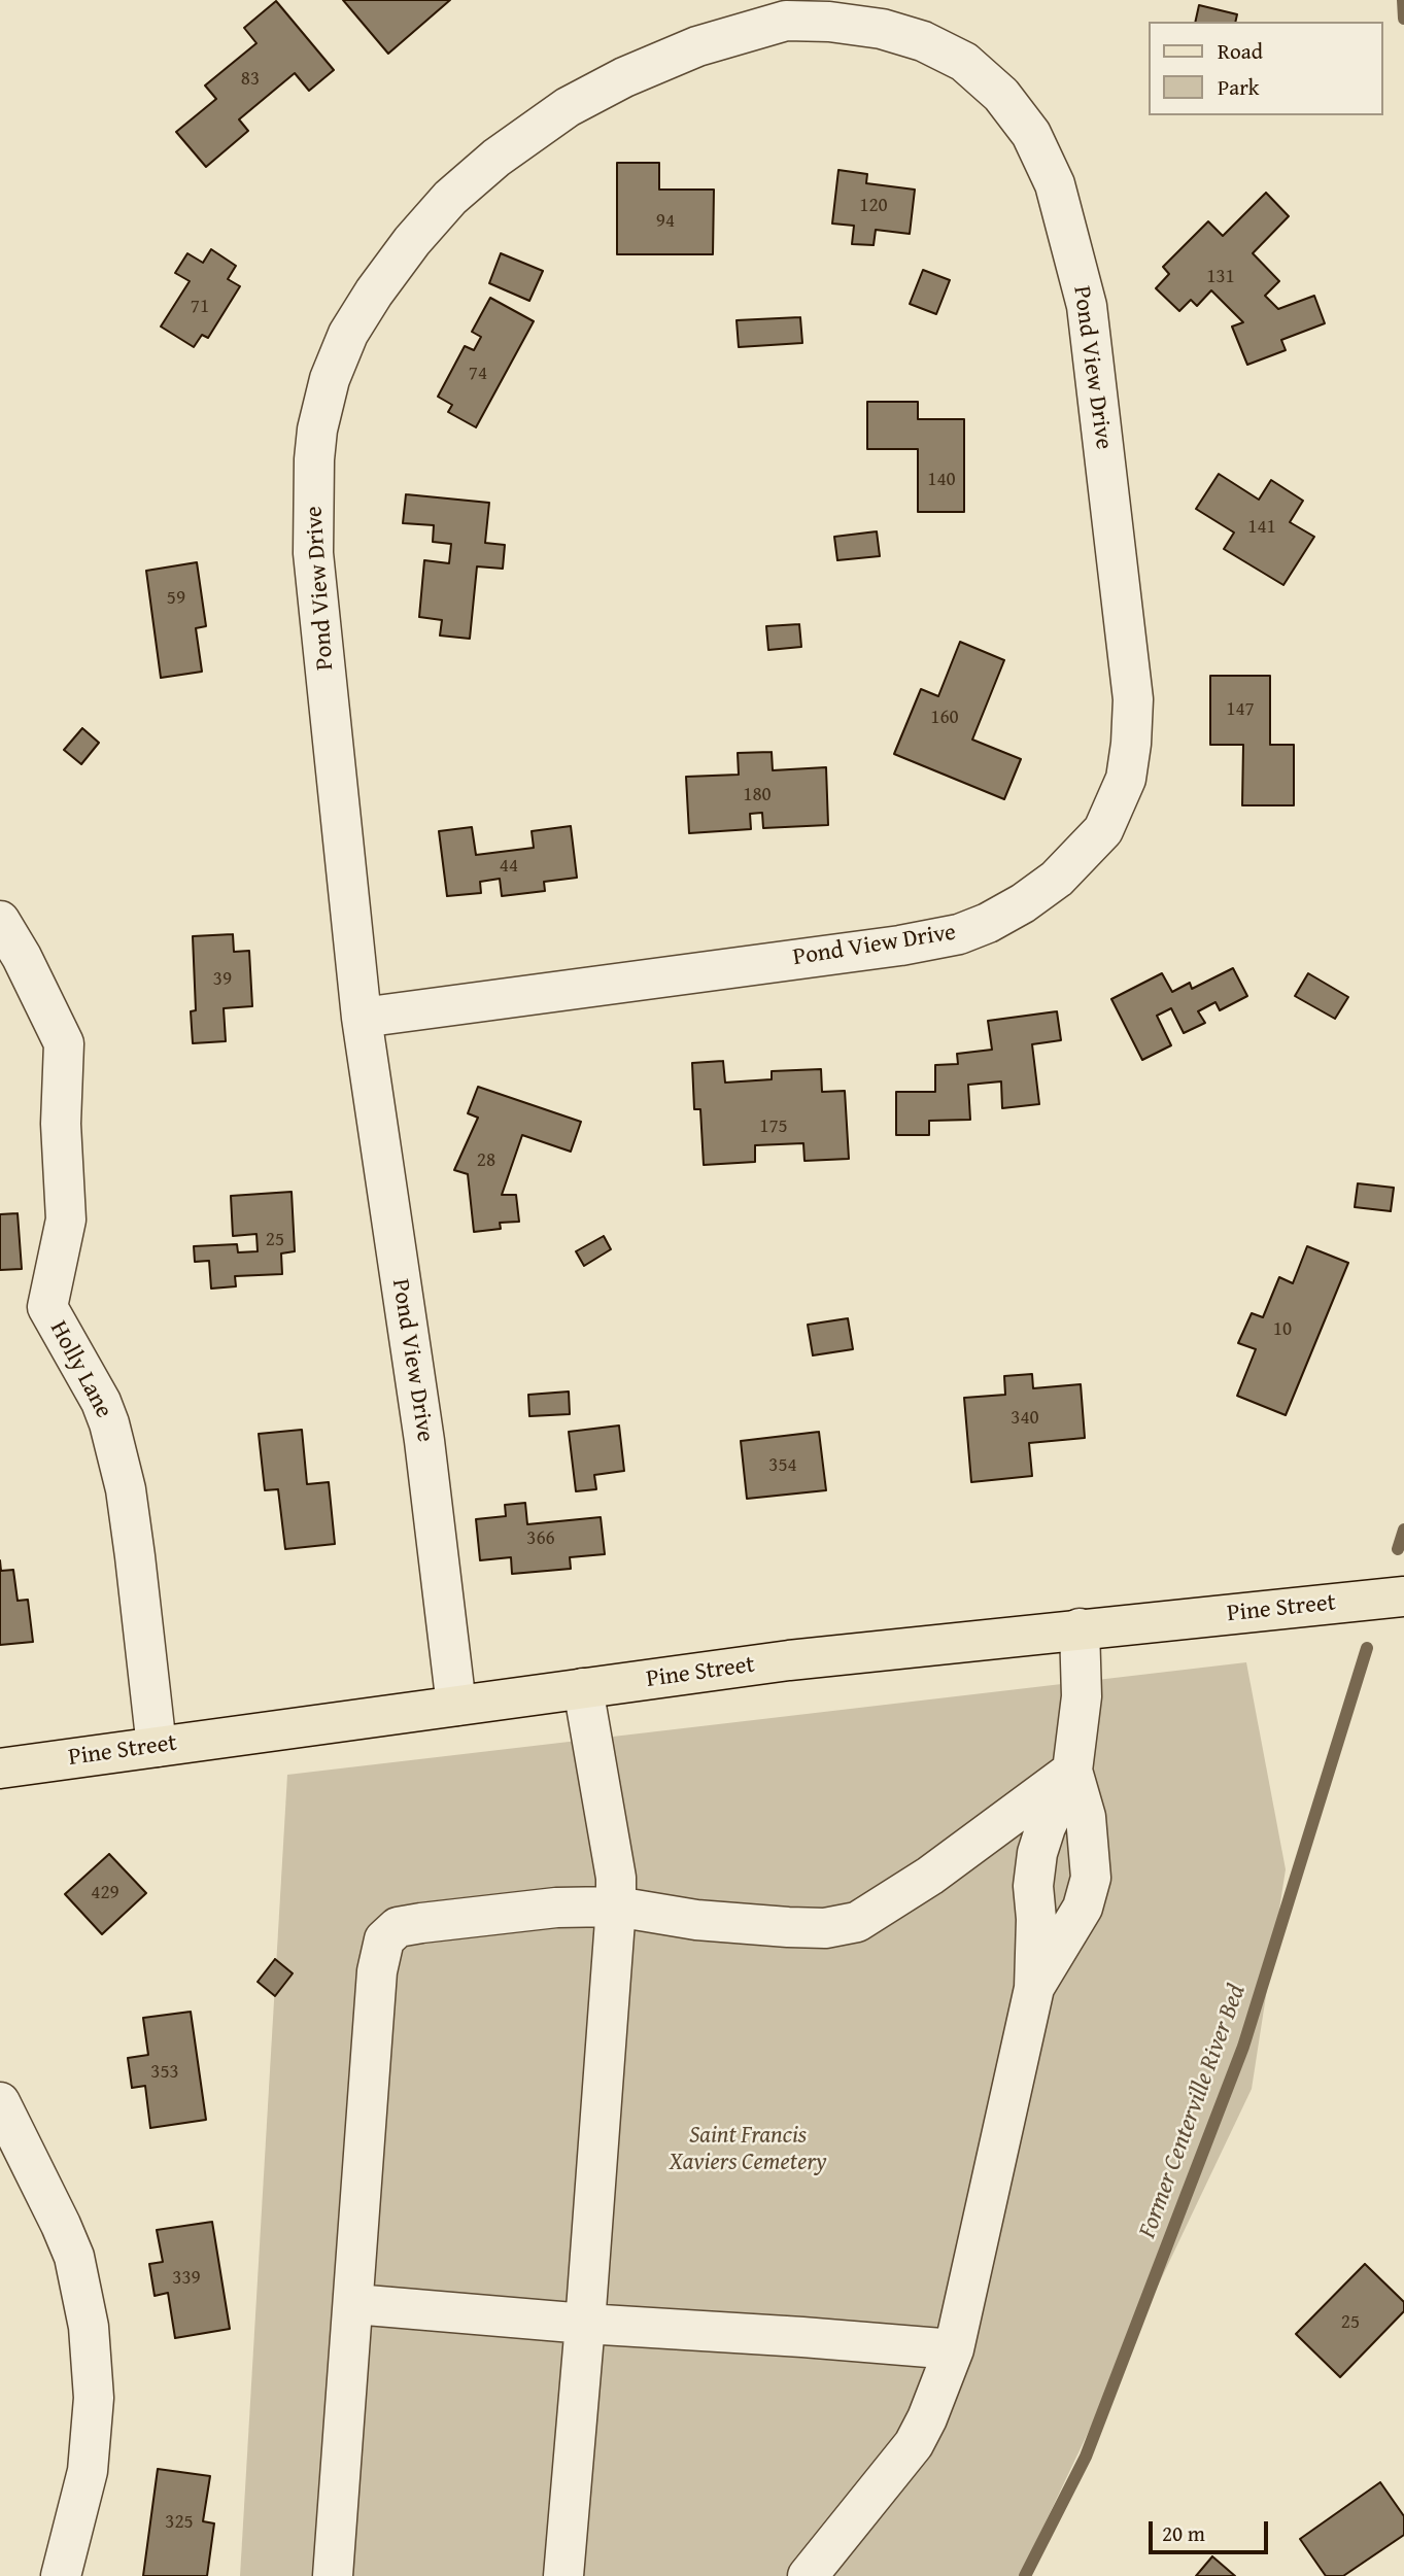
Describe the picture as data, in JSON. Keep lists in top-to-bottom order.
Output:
{
  "streets": {
    "main road": ["Pine Street"],
    "street": ["Pond View Drive", "Holly Lane"]
  },
  "crossings": [
    ["Pond View Drive", "Pine Street"],
    ["Holly Lane", "Pine Street"]
  ],
  "water": ["Former Centerville River Bed"],
  "parks": ["Saint Francis Xaviers Cemetery"],
  "house_numbers": [
    "83",
    "120",
    "94",
    "131",
    "71",
    "74",
    "140",
    "141",
    "59",
    "147",
    "160",
    "180",
    "44",
    "39",
    "175",
    "28",
    "25",
    "10",
    "340",
    "354",
    "366",
    "429",
    "353",
    "339",
    "25",
    "325"
  ],
  "legend": ["Road", "Park"],
  "scale_bar": "20 m"
}
